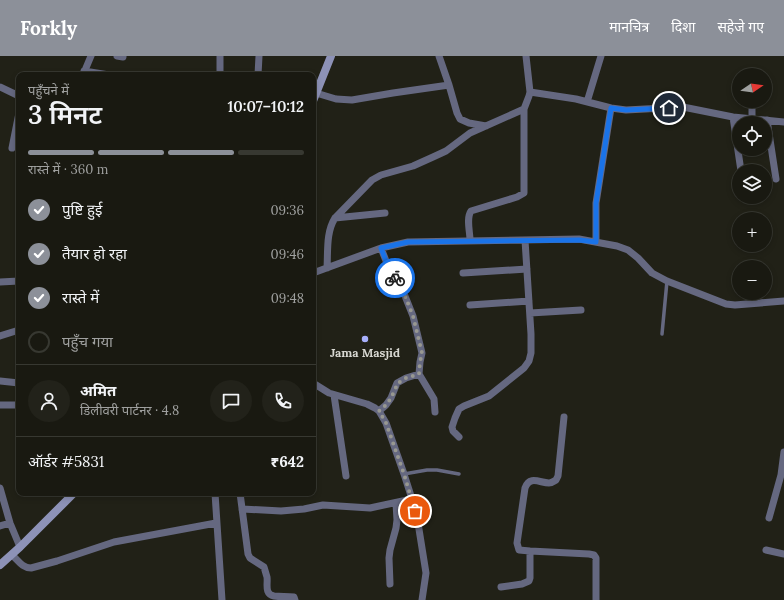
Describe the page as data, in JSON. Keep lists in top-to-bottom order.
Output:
{
  "places": ["Jama Masjid"],
  "north": "right",
  "page": {
    "header": "Forkly",
    "nav": ["मानचित्र", "दिशा", "सहेजे गए"],
    "map_buttons": ["+", "−"],
    "heading": ["3 मिनट", "पहुँचने में", "10:07–10:12"],
    "panel": [
      "अमित",
      "डिलीवरी पार्टनर · 4.8",
      "ऑर्डर #5831",
      "₹642"
    ],
    "bar": "रास्ते में · 360 m",
    "list": [
      ["पुष्टि हुई", "09:36"],
      ["तैयार हो रहा", "09:46"],
      ["रास्ते में", "09:48"],
      "पहुँच गया"
    ]
  }
}
